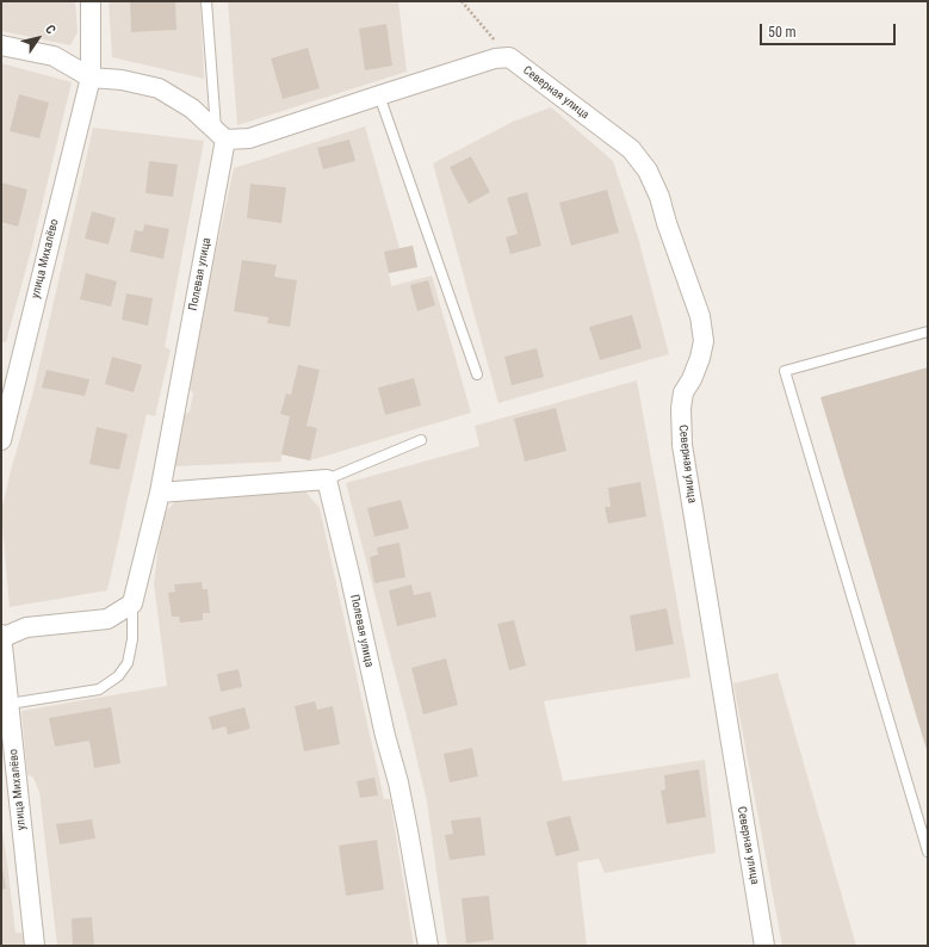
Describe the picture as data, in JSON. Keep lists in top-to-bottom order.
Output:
{
  "streets": {
    "street": ["Северная улица", "улица Михалёво", "Полевая улица"]
  },
  "scale_bar": "50 m",
  "north": "top right"
}
